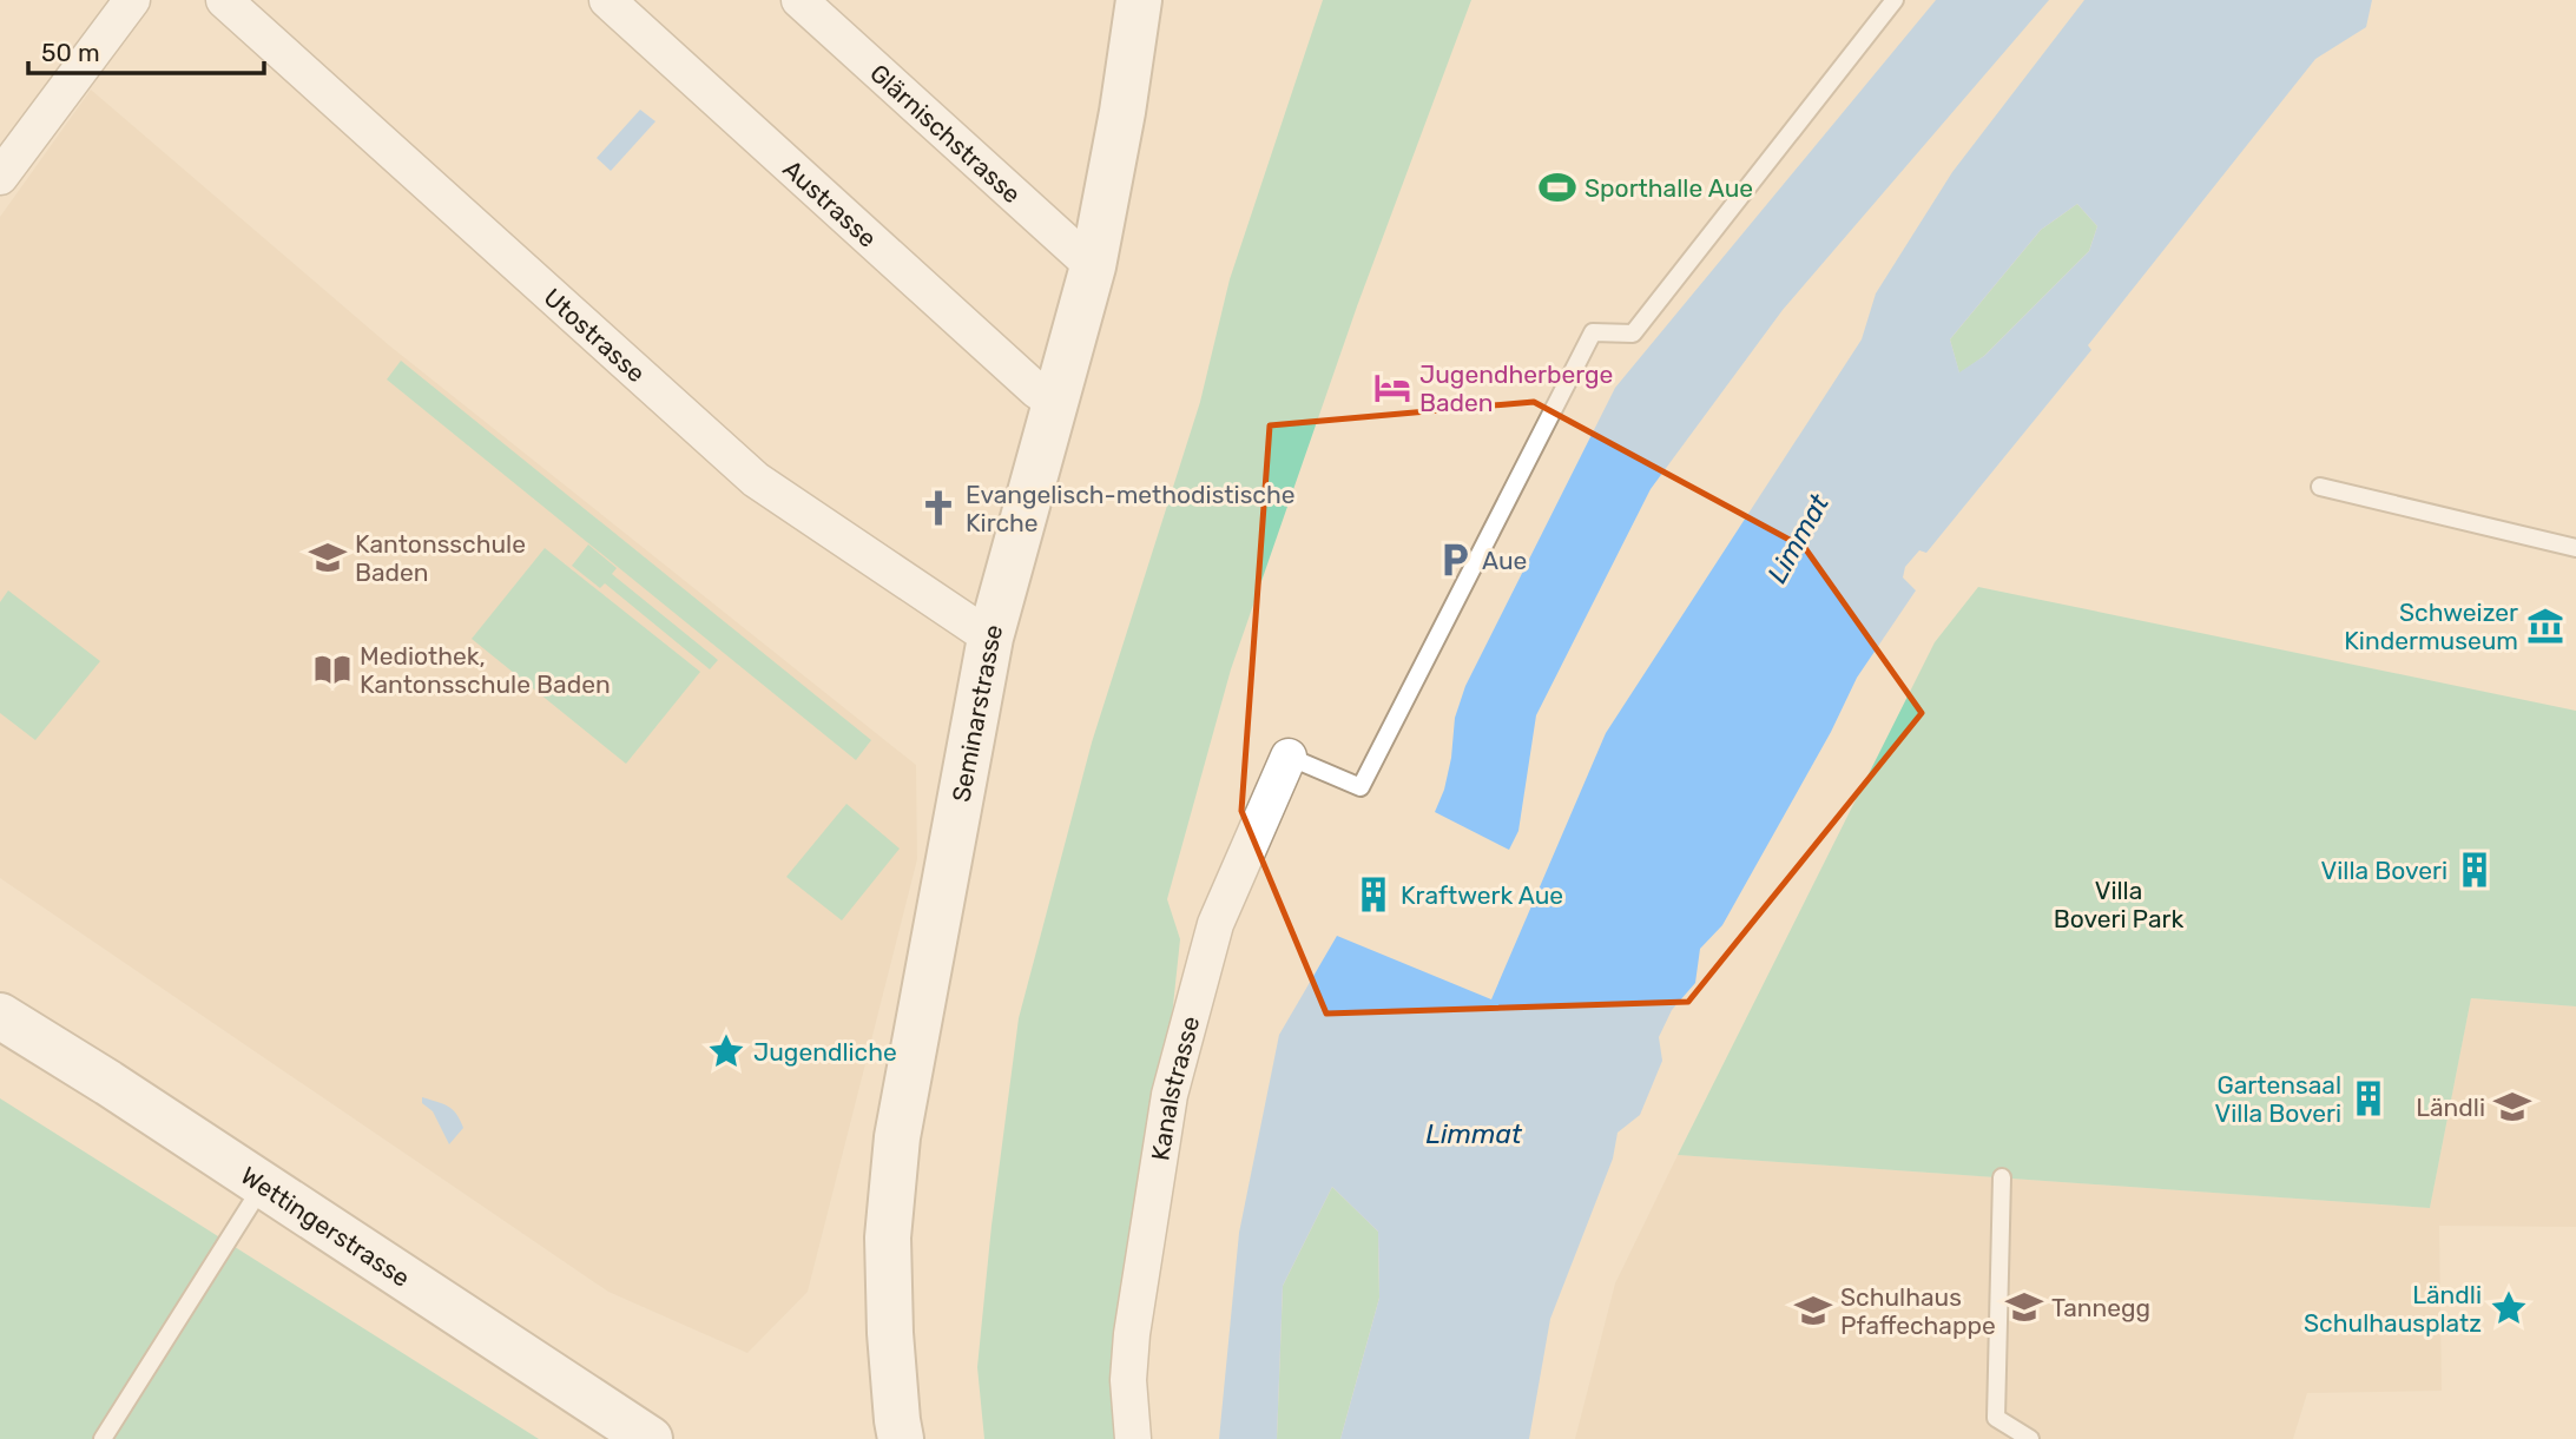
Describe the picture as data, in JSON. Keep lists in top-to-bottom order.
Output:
{
  "streets": {
    "main road": ["Seminarstrasse", "Wettingerstrasse"],
    "street": [
      "Glärnischstrasse",
      "Austrasse",
      "Utostrasse",
      "Kanalstrasse"
    ]
  },
  "crossings": [
    ["Glärnischstrasse", "Seminarstrasse"],
    ["Austrasse", "Seminarstrasse"],
    ["Utostrasse", "Seminarstrasse"]
  ],
  "water": ["Limmat"],
  "parks": ["Villa Boveri Park"],
  "places": {
    "sports": ["Sporthalle Aue"],
    "hotel": ["Jugendherberge Baden"],
    "church": ["Evangelisch-methodistische Kirche"],
    "school or university": [
      "Kantonsschule Baden",
      "Ländli",
      "Tannegg",
      "Schulhaus Pfaffechappe"
    ],
    "parking": ["Aue"],
    "museum": ["Schweizer Kindermuseum"],
    "library": ["Mediothek, Kantonsschule Baden"],
    "building": ["Villa Boveri", "Kraftwerk Aue", "Gartensaal Villa Boveri"],
    "place": ["Jugendliche", "Ländli Schulhausplatz"]
  },
  "scale_bar": "50 m"
}
